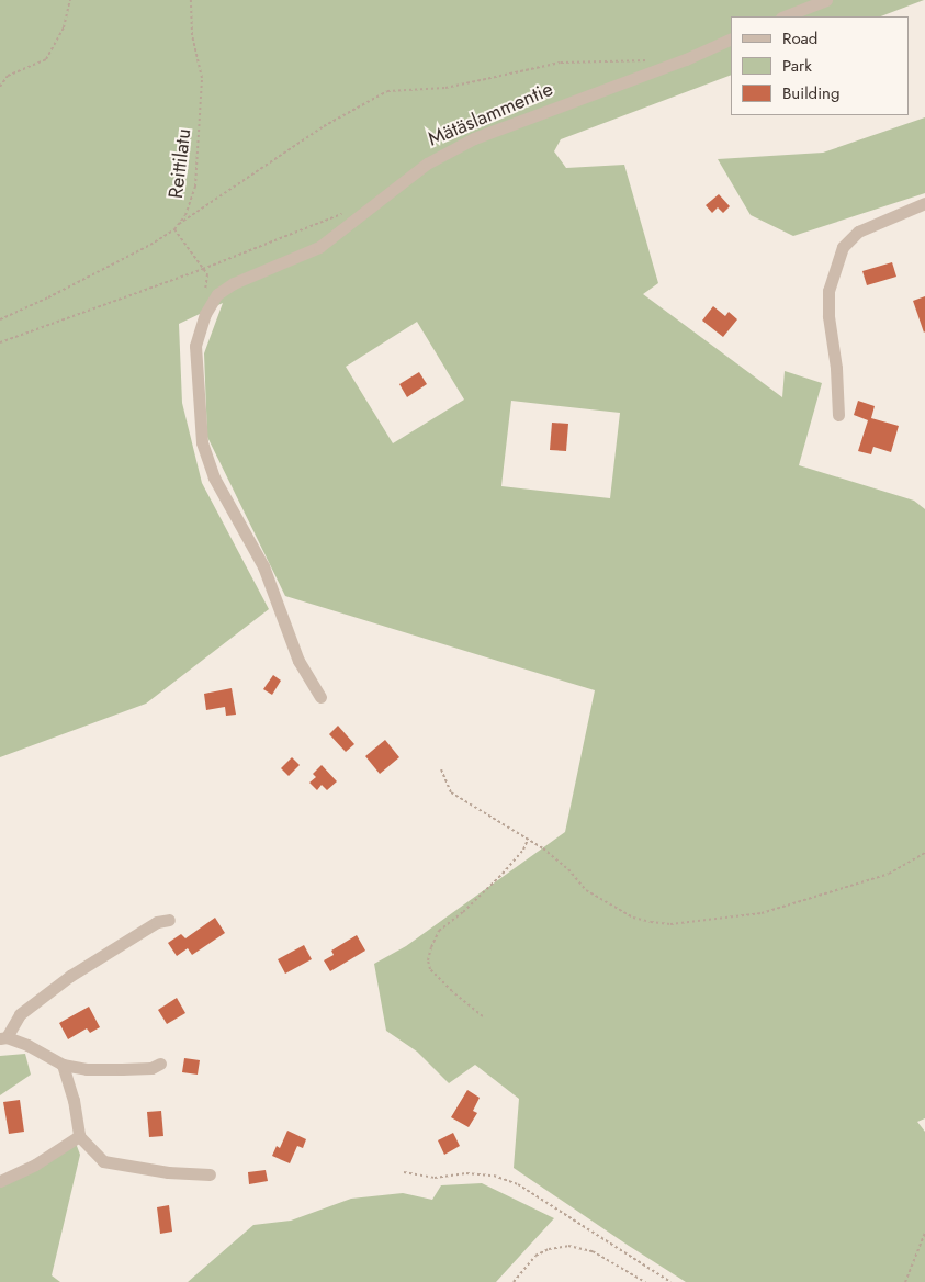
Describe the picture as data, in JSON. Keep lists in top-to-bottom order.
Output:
{
  "streets": {
    "street": ["Mätäslammentie"],
    "path": ["Reittilatu"]
  },
  "legend": ["Road", "Park", "Building"]
}
